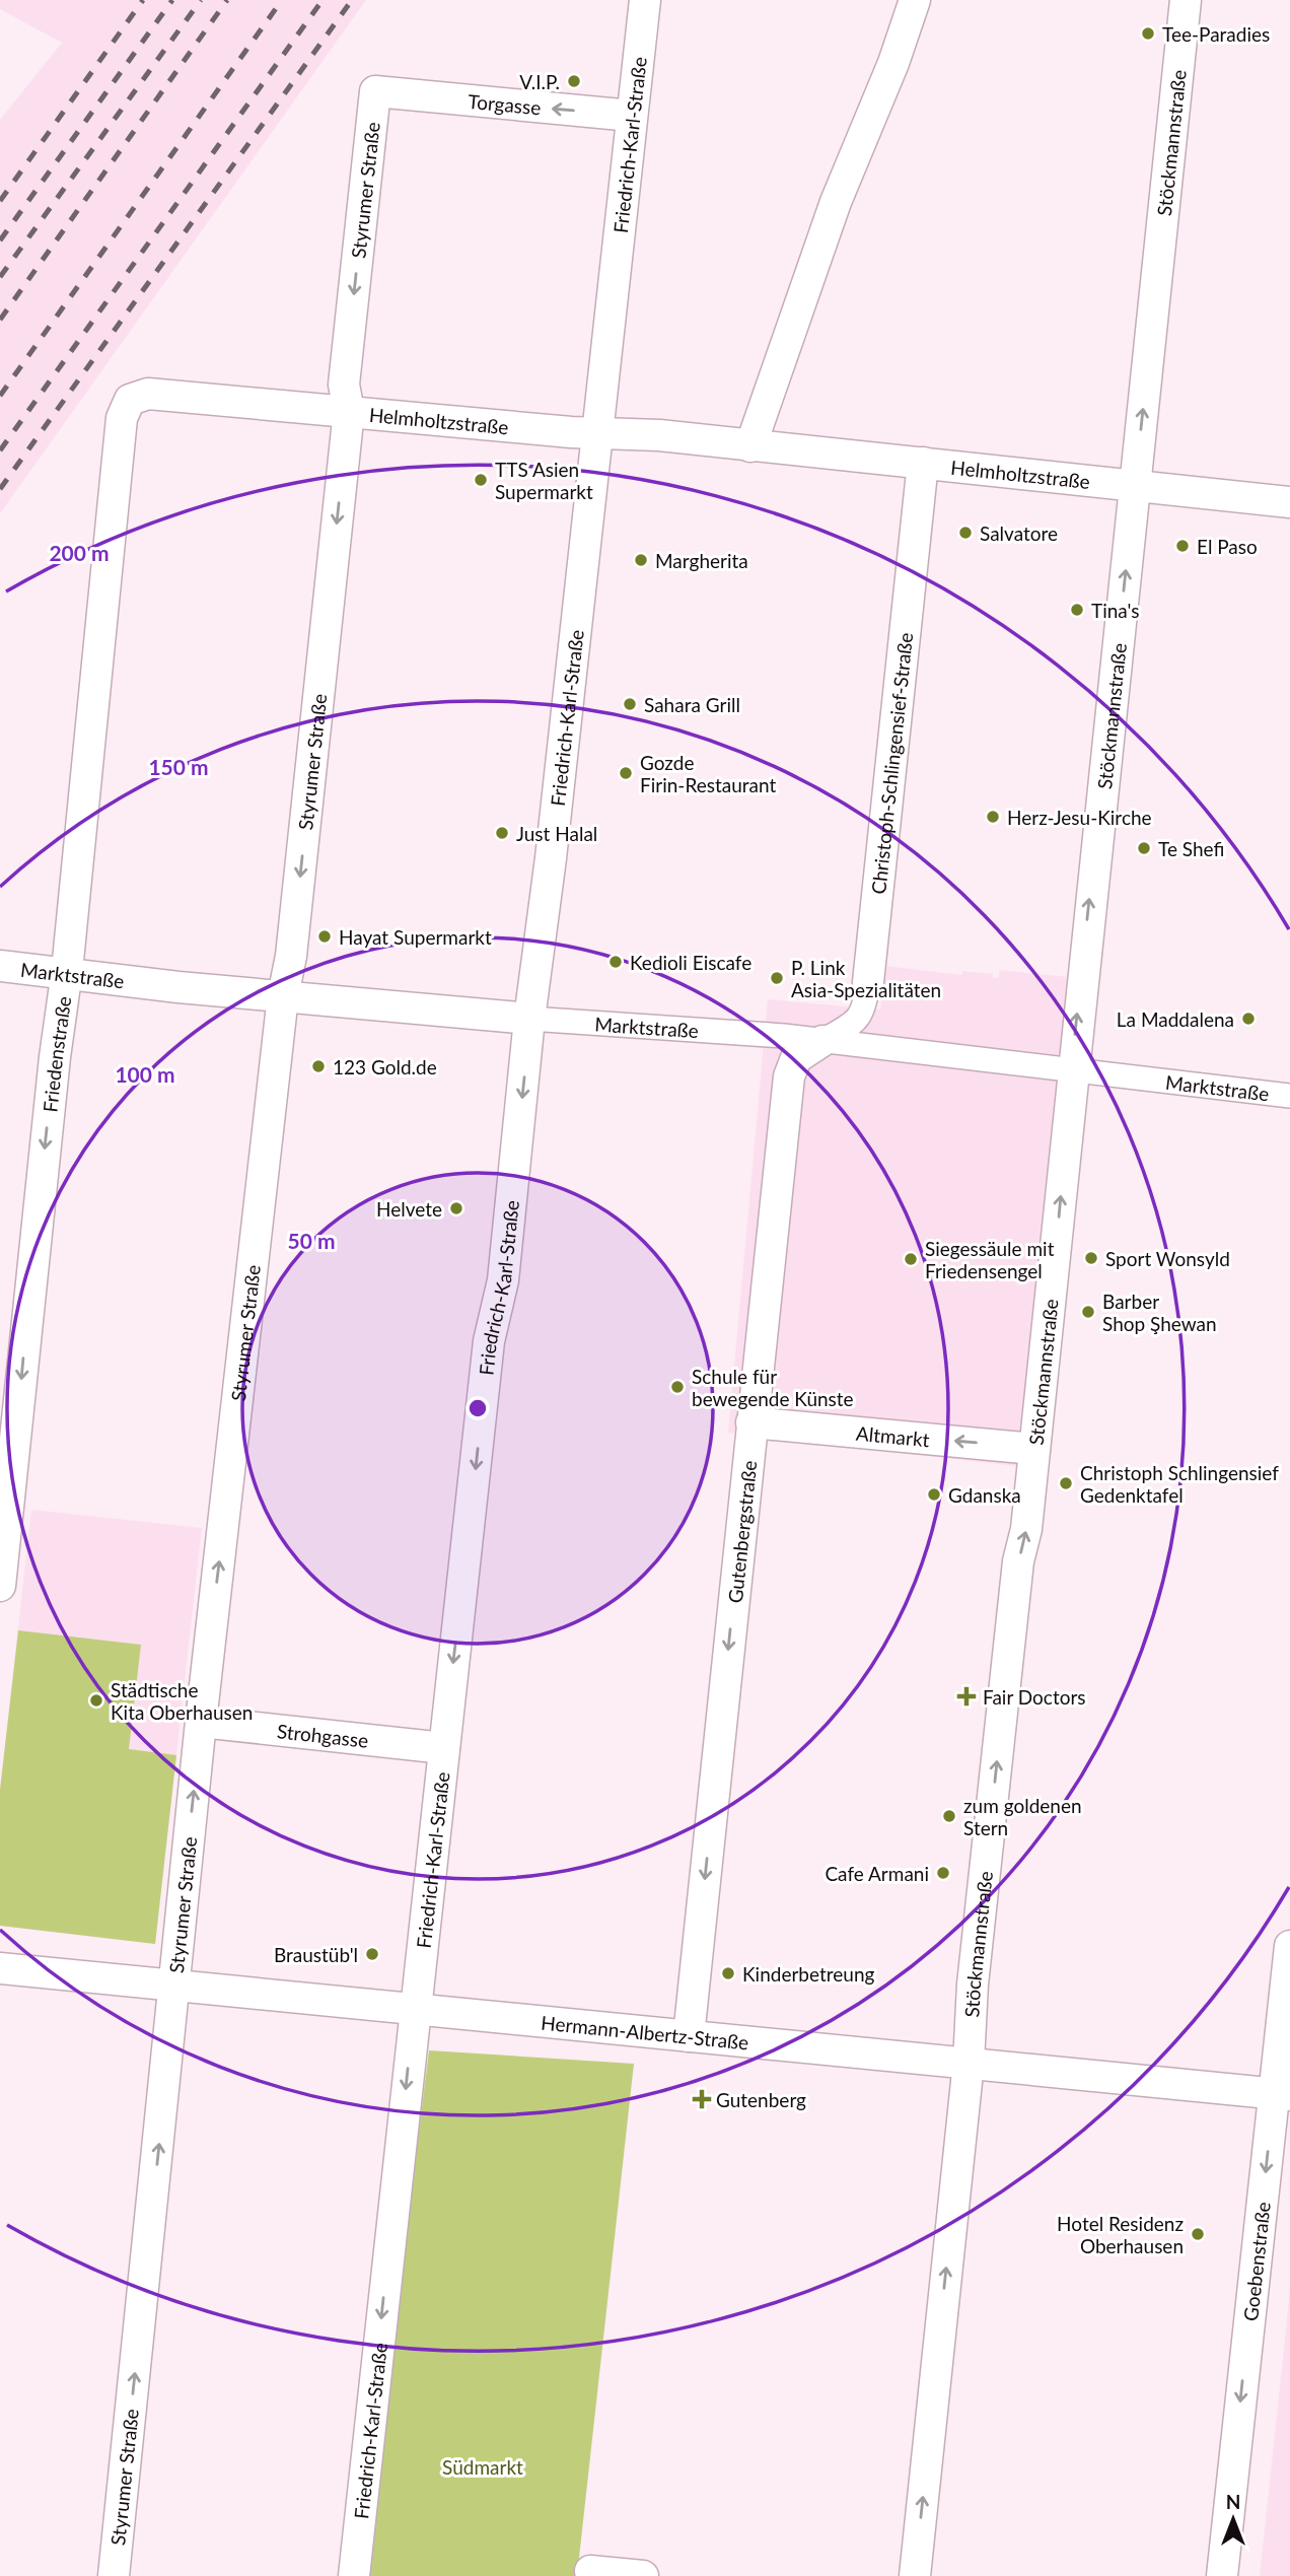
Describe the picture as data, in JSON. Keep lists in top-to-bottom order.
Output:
{
  "streets": {
    "street": [
      "Torgasse",
      "Stöckmannstraße",
      "Friedrich-Karl-Straße",
      "Styrumer Straße",
      "Helmholtzstraße",
      "Christoph-Schlingensief-Straße",
      "Marktstraße",
      "Friedenstraße",
      "Altmarkt",
      "Gutenbergstraße",
      "Strohgasse",
      "Hermann-Albertz-Straße",
      "Goebenstraße"
    ]
  },
  "crossings": [
    ["Torgasse", "Friedrich-Karl-Straße"],
    ["Torgasse", "Styrumer Straße"],
    ["Stöckmannstraße", "Helmholtzstraße"],
    ["Stöckmannstraße", "Marktstraße"],
    ["Stöckmannstraße", "Altmarkt"],
    ["Stöckmannstraße", "Hermann-Albertz-Straße"],
    ["Friedrich-Karl-Straße", "Helmholtzstraße"],
    ["Friedrich-Karl-Straße", "Marktstraße"],
    ["Friedrich-Karl-Straße", "Strohgasse"],
    ["Friedrich-Karl-Straße", "Hermann-Albertz-Straße"],
    ["Styrumer Straße", "Helmholtzstraße"],
    ["Styrumer Straße", "Marktstraße"],
    ["Styrumer Straße", "Strohgasse"],
    ["Styrumer Straße", "Hermann-Albertz-Straße"],
    ["Helmholtzstraße", "Christoph-Schlingensief-Straße"],
    ["Helmholtzstraße", "Friedenstraße"],
    ["Christoph-Schlingensief-Straße", "Marktstraße"],
    ["Christoph-Schlingensief-Straße", "Gutenbergstraße"],
    ["Marktstraße", "Friedenstraße"],
    ["Marktstraße", "Gutenbergstraße"],
    ["Altmarkt", "Gutenbergstraße"],
    ["Gutenbergstraße", "Hermann-Albertz-Straße"],
    ["Hermann-Albertz-Straße", "Goebenstraße"]
  ],
  "one_way": [
    "Torgasse",
    "Stöckmannstraße",
    "Friedrich-Karl-Straße",
    "Friedenstraße",
    "Altmarkt",
    "Gutenbergstraße",
    "Goebenstraße"
  ],
  "parks": ["Südmarkt"],
  "places": {
    "other": [
      "Tee-Paradies",
      "V.I.P.",
      "TTS Asien Supermarkt",
      "Salvatore",
      "El Paso",
      "Margherita",
      "Tina's",
      "Sahara Grill",
      "Gozde Firin-Restaurant",
      "Herz-Jesu-Kirche",
      "Just Halal",
      "Te Shefi",
      "Hayat Supermarkt",
      "Kedioli Eiscafe",
      "P. Link Asia-Spezialitäten",
      "La Maddalena",
      "123 Gold.de",
      "Helvete",
      "Sport Wonsyld",
      "Siegessäule mit Friedensengel",
      "Barber Shop Şhewan",
      "Schule für bewegende Künste",
      "Christoph Schlingensief Gedenktafel",
      "Gdanska",
      "Städtische Kita Oberhausen",
      "zum goldenen Stern",
      "Cafe Armani",
      "Braustüb'l",
      "Kinderbetreung",
      "Hotel Residenz Oberhausen"
    ],
    "health": ["Fair Doctors", "Gutenberg"]
  },
  "north": "top",
  "rings": [
    "200 m",
    "150 m",
    "100 m",
    "50 m"
  ]
}
